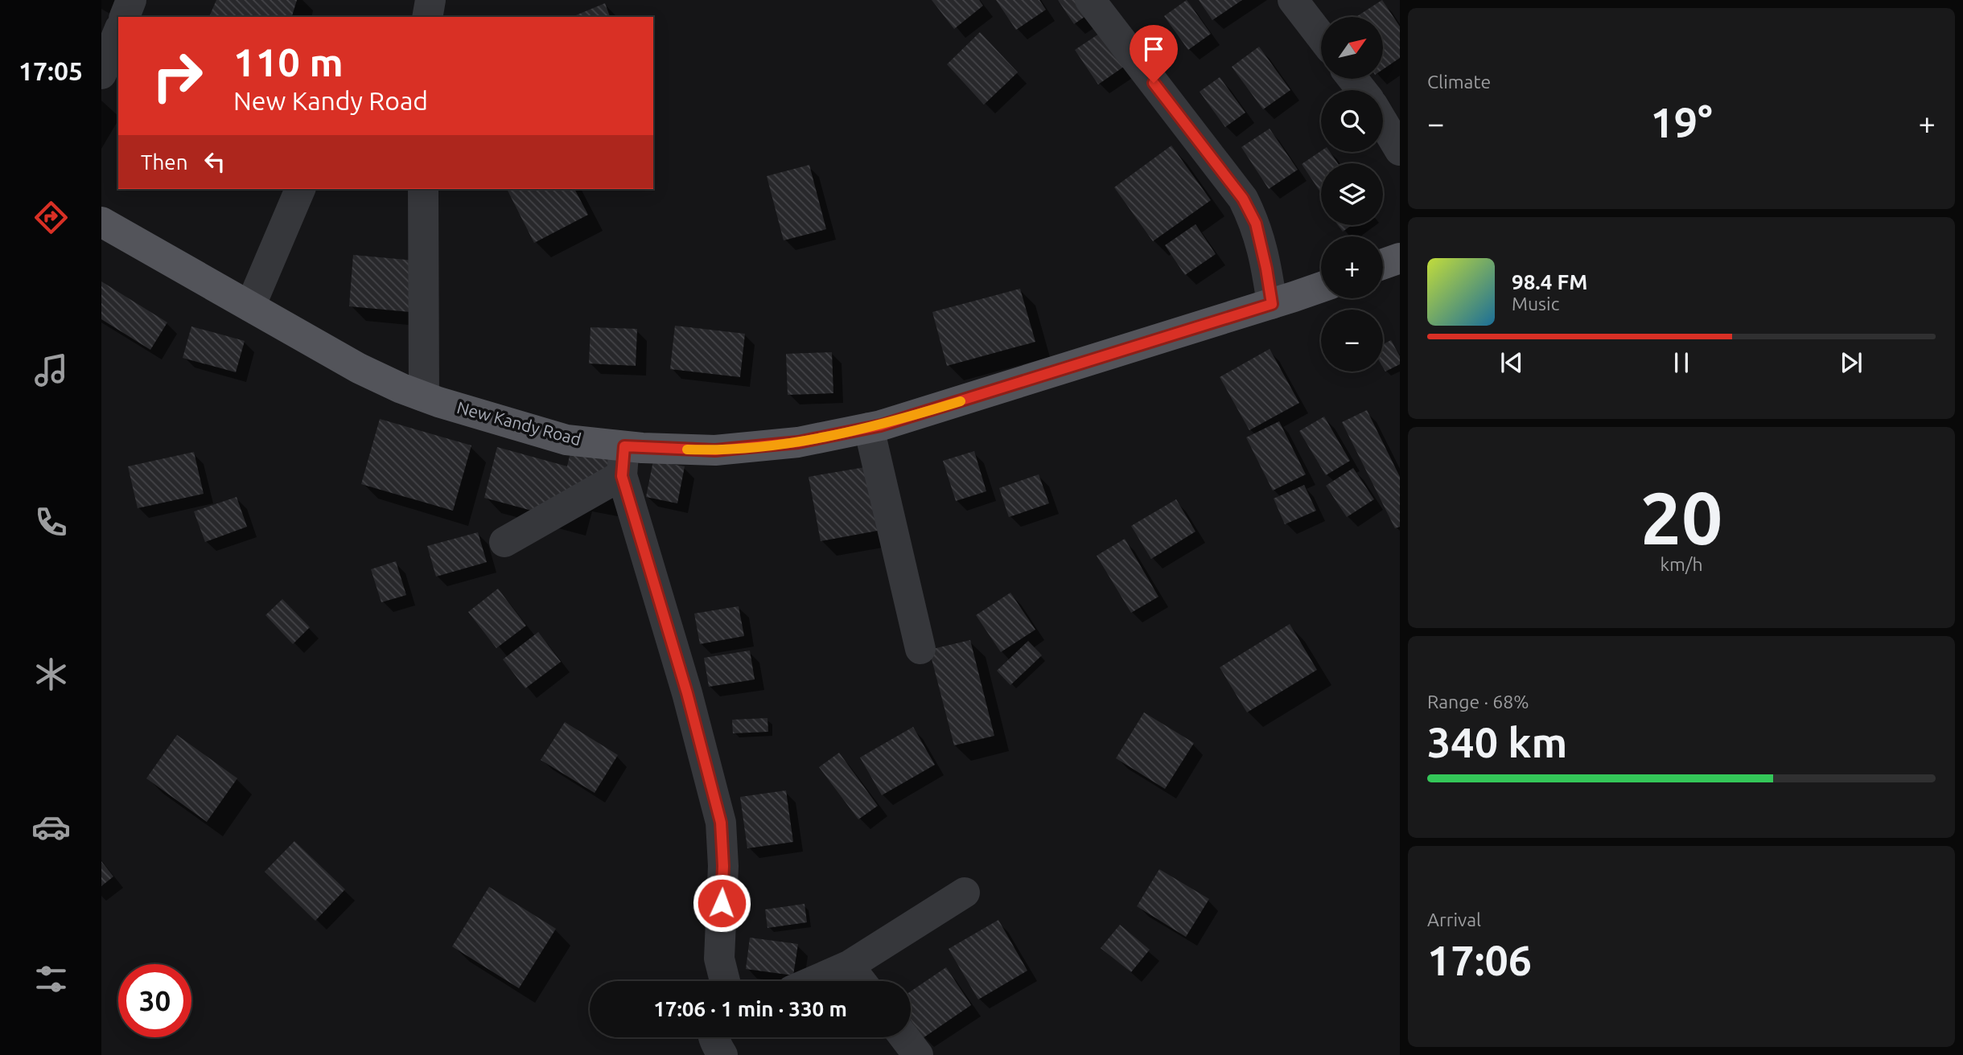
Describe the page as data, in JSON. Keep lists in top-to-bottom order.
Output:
{
  "streets": {
    "main road": ["New Kandy Road"]
  },
  "north": "top right",
  "page": {
    "tabs": "17:05",
    "tile": [
      "Climate",
      ["20", "km/h"],
      ["Range · 68%", "340 km"],
      ["Arrival", "17:06"]
    ],
    "map_buttons": ["+", "−"],
    "turn": ["110 m", "New Kandy Road"],
    "heat": ["−", "19°", "+"],
    "then": "Then",
    "song": ["98.4 FM", "Music"],
    "limit": "30",
    "trip": "17:06 · 1 min · 330 m"
  }
}
